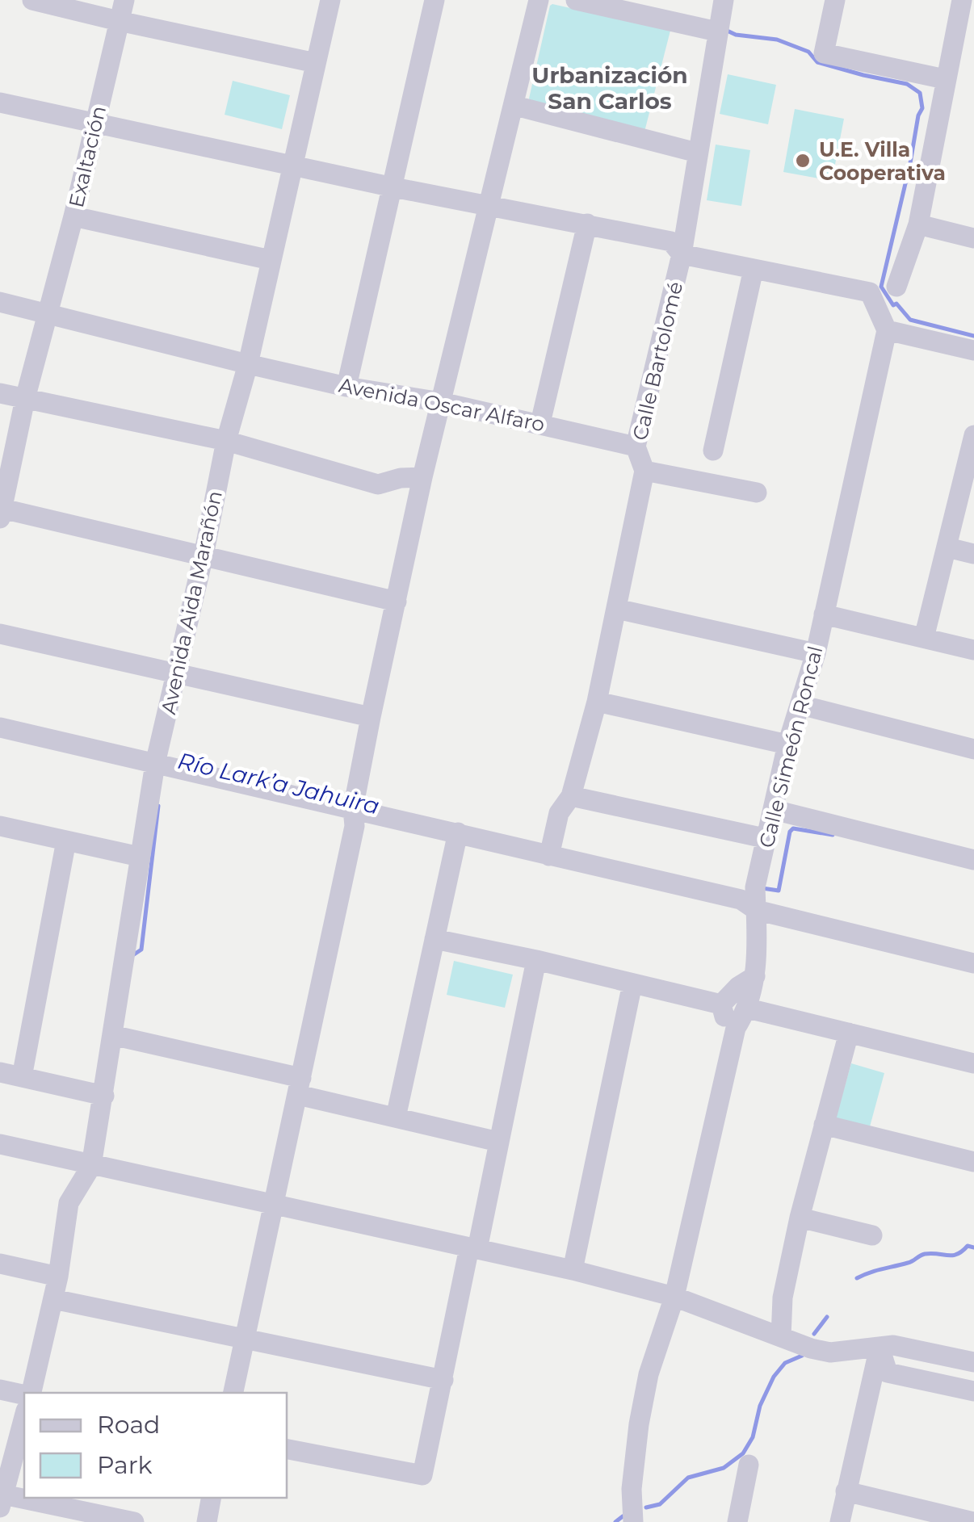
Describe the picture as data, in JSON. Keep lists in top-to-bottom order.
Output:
{
  "streets": {
    "street": [
      "Exaltación",
      "Calle Bartolomé",
      "Avenida Oscar Alfaro",
      "Avenida Aida Marañón",
      "Calle Simeón Roncal"
    ]
  },
  "crossings": [
    ["Exaltación", "Avenida Oscar Alfaro"],
    ["Calle Bartolomé", "Avenida Oscar Alfaro"],
    ["Avenida Oscar Alfaro", "Avenida Aida Marañón"]
  ],
  "districts": ["Urbanización San Carlos"],
  "water": ["Río Lark’a Jahuira"],
  "places": ["U.E. Villa Cooperativa"],
  "legend": ["Road", "Park"]
}
